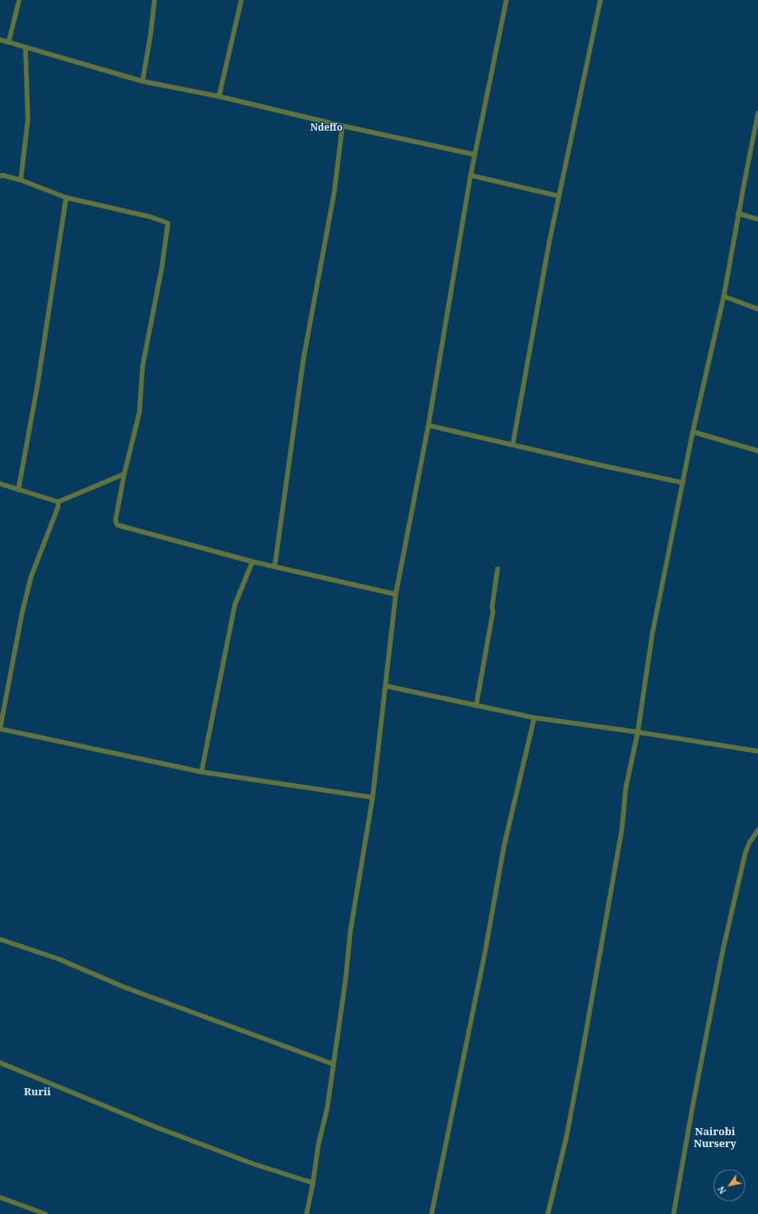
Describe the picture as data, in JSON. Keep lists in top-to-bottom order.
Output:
{
  "districts": ["Ndeffo", "Rurii", "Nairobi Nursery"],
  "north": "bottom left"
}
